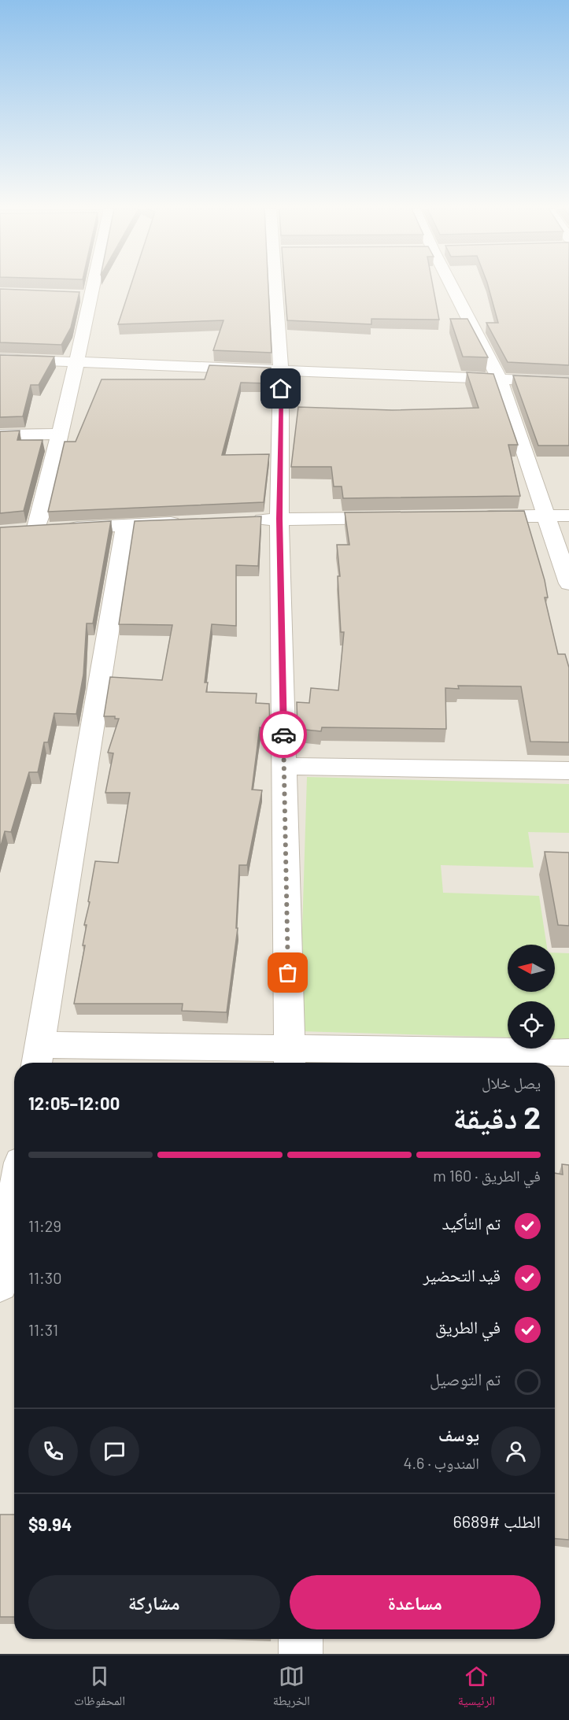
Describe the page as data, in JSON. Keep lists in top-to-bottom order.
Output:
{
  "north": "left",
  "page": {
    "heading": ["2 دقيقة", "يصل خلال", "12:00–12:05"],
    "panel": [
      "يوسف",
      "المندوب · 4.6",
      "الطلب #6689",
      "$9.94"
    ],
    "bar": "في الطريق · 160 m",
    "list": [
      ["تم التأكيد", "11:29"],
      ["قيد التحضير", "11:30"],
      ["في الطريق", "11:31"],
      "تم التوصيل"
    ],
    "buttons": ["مساعدة", "مشاركة"],
    "tabs": ["الرئيسية", "الخريطة", "المحفوظات"]
  }
}
